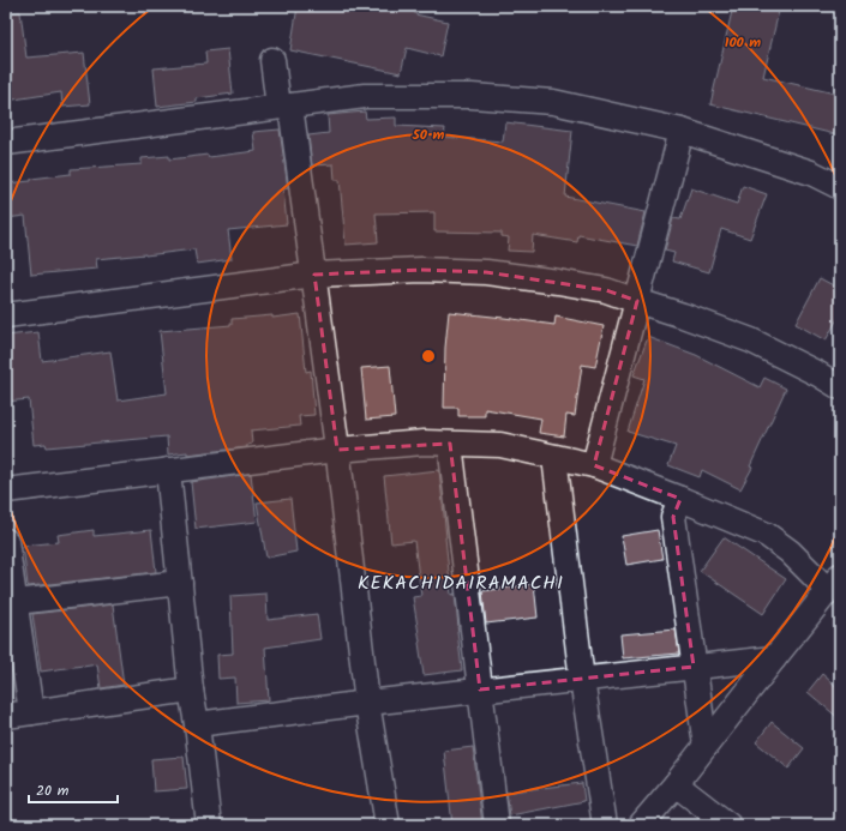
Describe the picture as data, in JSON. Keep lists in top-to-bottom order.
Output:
{
  "districts": ["KEKACHIDAIRAMACHI"],
  "scale_bar": "20 m",
  "rings": ["100 m", "50 m"]
}
